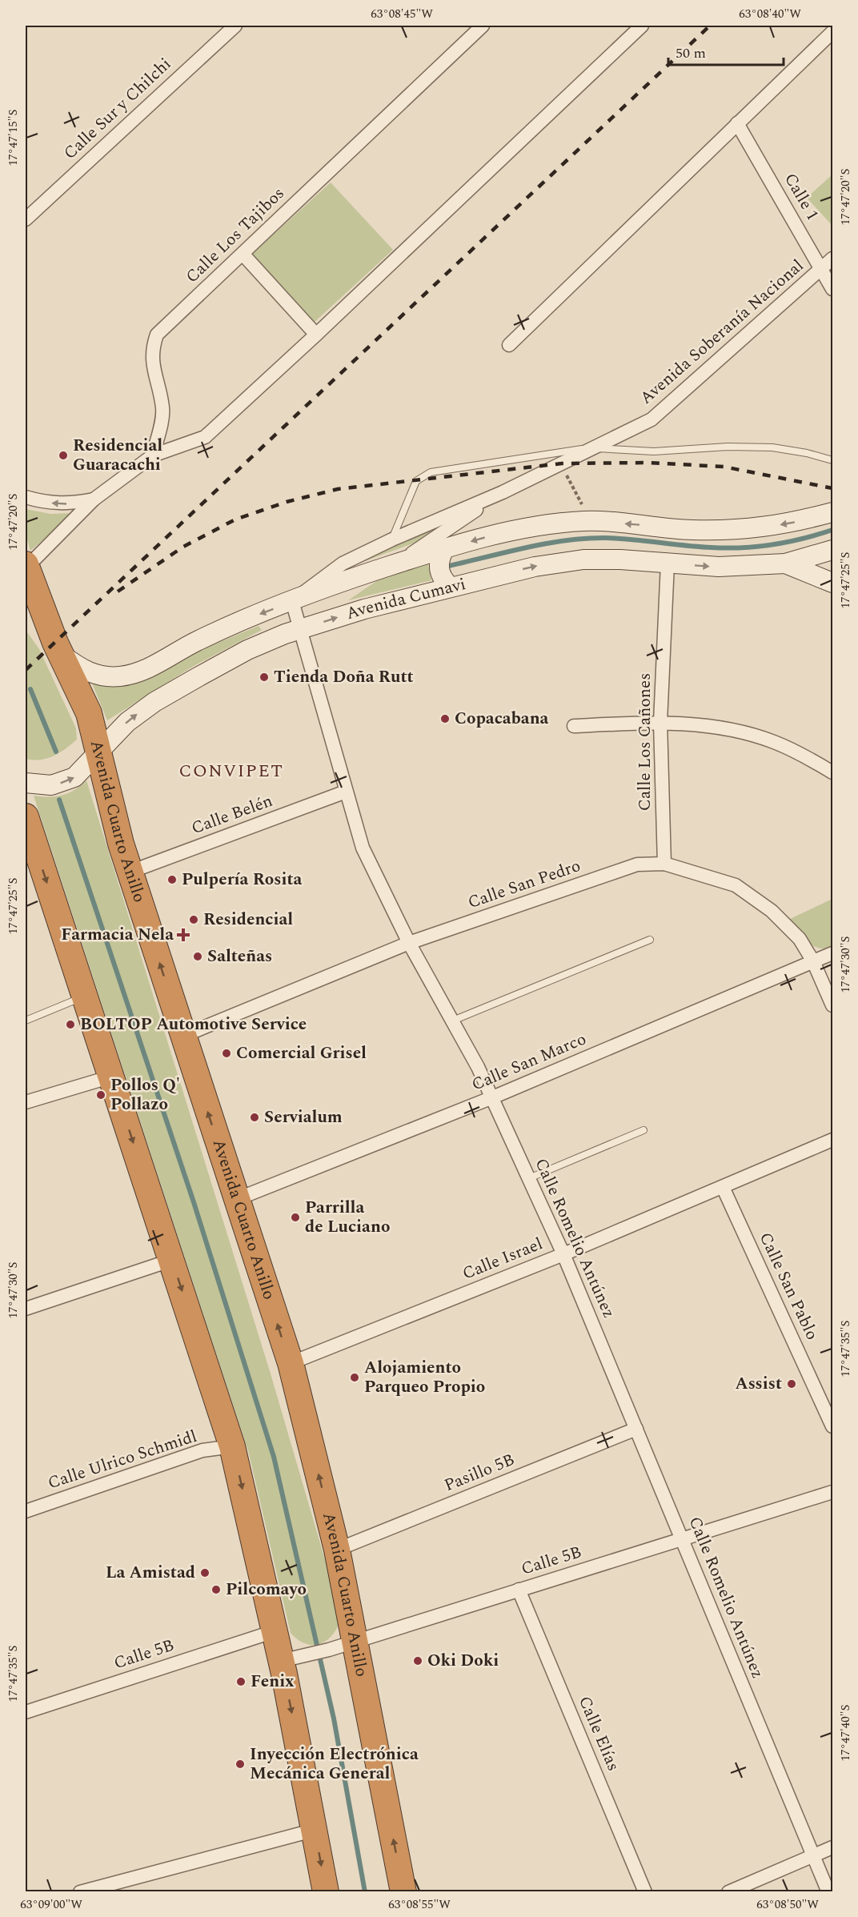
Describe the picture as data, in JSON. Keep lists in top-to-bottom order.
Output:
{
  "streets": {
    "highway": ["Avenida Cuarto Anillo"],
    "main road": ["Avenida Cumavi"],
    "street": [
      "Calle Sur y Chilchi",
      "Calle 1",
      "Calle Los Tajibos",
      "Avenida Soberanía Nacional",
      "Calle Los Cañones",
      "Calle Belén",
      "Calle San Pedro",
      "Calle San Marco",
      "Calle Romelio Antúnez",
      "Calle Israel",
      "Calle San Pablo",
      "Calle Ulrico Schmidl",
      "Pasillo 5B",
      "Calle 5B",
      "Calle Elías"
    ]
  },
  "crossings": [
    ["Calle 1", "Avenida Soberanía Nacional"],
    ["Avenida Soberanía Nacional", "Avenida Cumavi"],
    ["Avenida Soberanía Nacional", "Calle Romelio Antúnez"],
    ["Avenida Cumavi", "Calle Los Cañones"],
    ["Avenida Cumavi", "Avenida Cuarto Anillo"],
    ["Avenida Cumavi", "Calle Romelio Antúnez"],
    ["Calle Los Cañones", "Calle San Pedro"],
    ["Calle Belén", "Avenida Cuarto Anillo"],
    ["Calle Belén", "Calle Romelio Antúnez"],
    ["Avenida Cuarto Anillo", "Calle San Pedro"],
    ["Avenida Cuarto Anillo", "Calle San Marco"],
    ["Avenida Cuarto Anillo", "Calle Israel"],
    ["Avenida Cuarto Anillo", "Pasillo 5B"],
    ["Avenida Cuarto Anillo", "Calle 5B"],
    ["Calle San Pedro", "Calle San Marco"],
    ["Calle San Pedro", "Calle Romelio Antúnez"],
    ["Calle San Marco", "Calle Romelio Antúnez"],
    ["Calle Romelio Antúnez", "Calle Israel"],
    ["Calle Romelio Antúnez", "Pasillo 5B"],
    ["Calle Romelio Antúnez", "Calle 5B"],
    ["Calle Israel", "Calle San Pablo"],
    ["Calle 5B", "Calle Elías"]
  ],
  "districts": ["CONVIPET"],
  "places": {
    "other": [
      "Residencial Guaracachi",
      "Tienda Doña Rutt",
      "Copacabana",
      "Pulpería Rosita",
      "Residencial",
      "Salteñas",
      "BOLTOP Automotive Service",
      "Comercial Grisel",
      "Pollos Q' Pollazo",
      "Servialum",
      "Parrilla de Luciano",
      "Alojamiento Parqueo Propio",
      "Assist",
      "La Amistad",
      "Pilcomayo",
      "Oki Doki",
      "Fenix",
      "Inyección Electrónica Mecánica General"
    ],
    "health": ["Farmacia Nela"]
  },
  "scale_bar": "50 m",
  "coordinates": [
    "63°08'45\"W",
    "63°08'40\"W",
    "17°47'15\"S",
    "17°47'20\"S",
    "17°47'25\"S",
    "17°47'30\"S",
    "17°47'35\"S",
    "17°47'40\"S",
    "63°09'00\"W",
    "63°08'55\"W",
    "63°08'50\"W"
  ]
}
